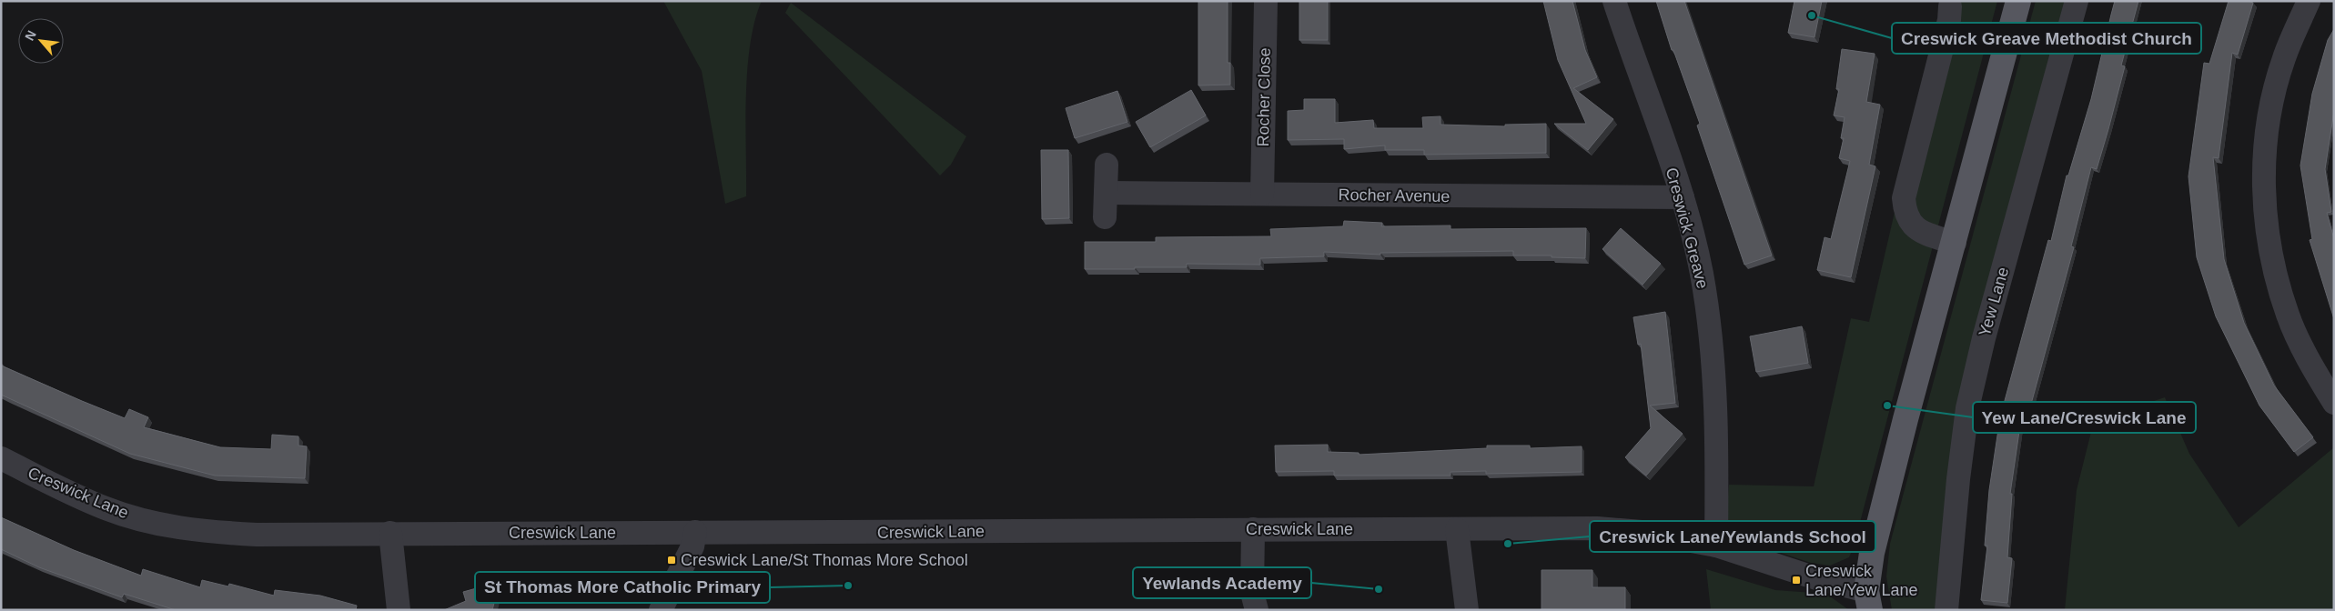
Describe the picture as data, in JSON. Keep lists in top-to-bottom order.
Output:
{
  "streets": {
    "street": [
      "Rocher Close",
      "Rocher Avenue",
      "Creswick Greave",
      "Yew Lane",
      "Creswick Lane"
    ]
  },
  "crossings": [
    ["Rocher Close", "Rocher Avenue"],
    ["Rocher Avenue", "Creswick Greave"],
    ["Creswick Greave", "Creswick Lane"]
  ],
  "places": {
    "other": [
      "Creswick Greave Methodist Church",
      "Yew Lane/Creswick Lane",
      "Creswick Lane/Yewlands School",
      "St Thomas More Catholic Primary",
      "Yewlands Academy"
    ],
    "transit": ["Creswick Lane/St Thomas More School", "Creswick Lane/Yew Lane"]
  },
  "north": "top left"
}
